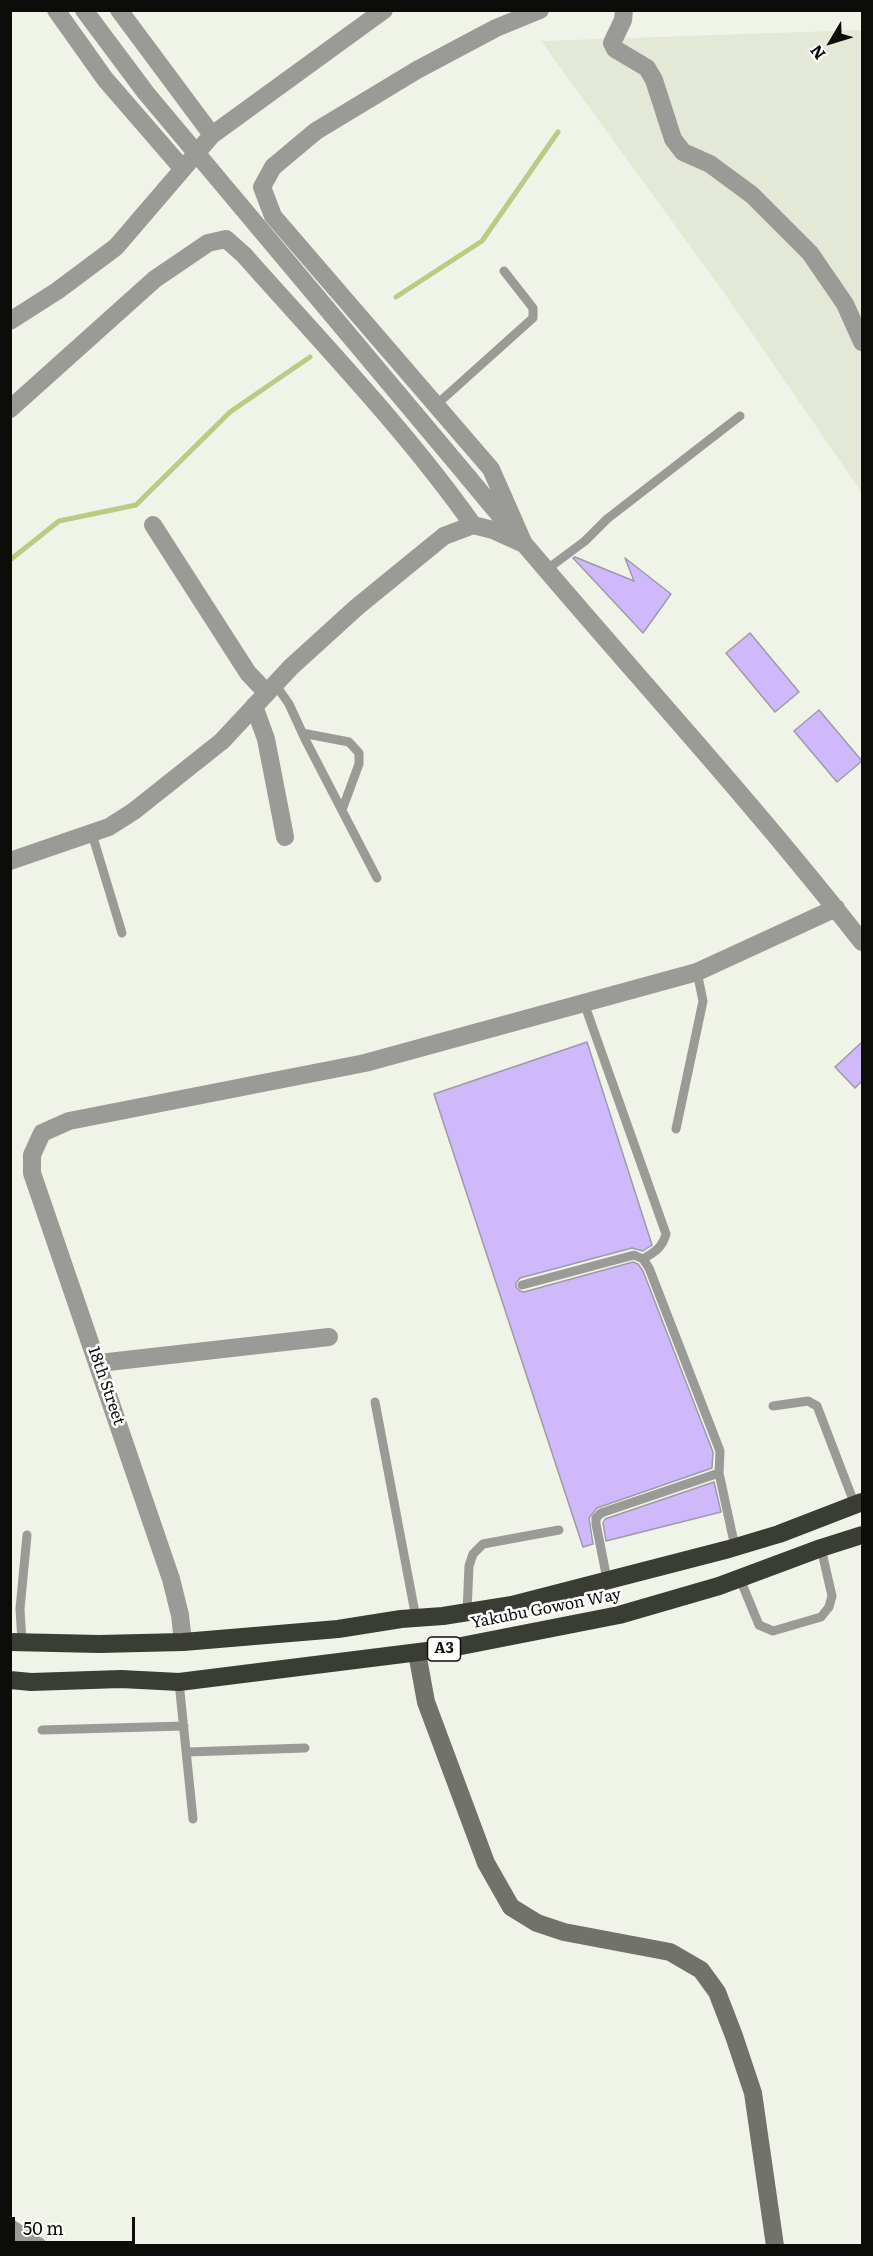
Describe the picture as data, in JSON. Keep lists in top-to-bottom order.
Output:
{
  "streets": {
    "highway": ["Yakubu Gowon Way", "A3"],
    "street": ["18th Street"]
  },
  "crossings": [
    ["18th Street", "Yakubu Gowon Way"]
  ],
  "scale_bar": "50 m",
  "north": "bottom left"
}
